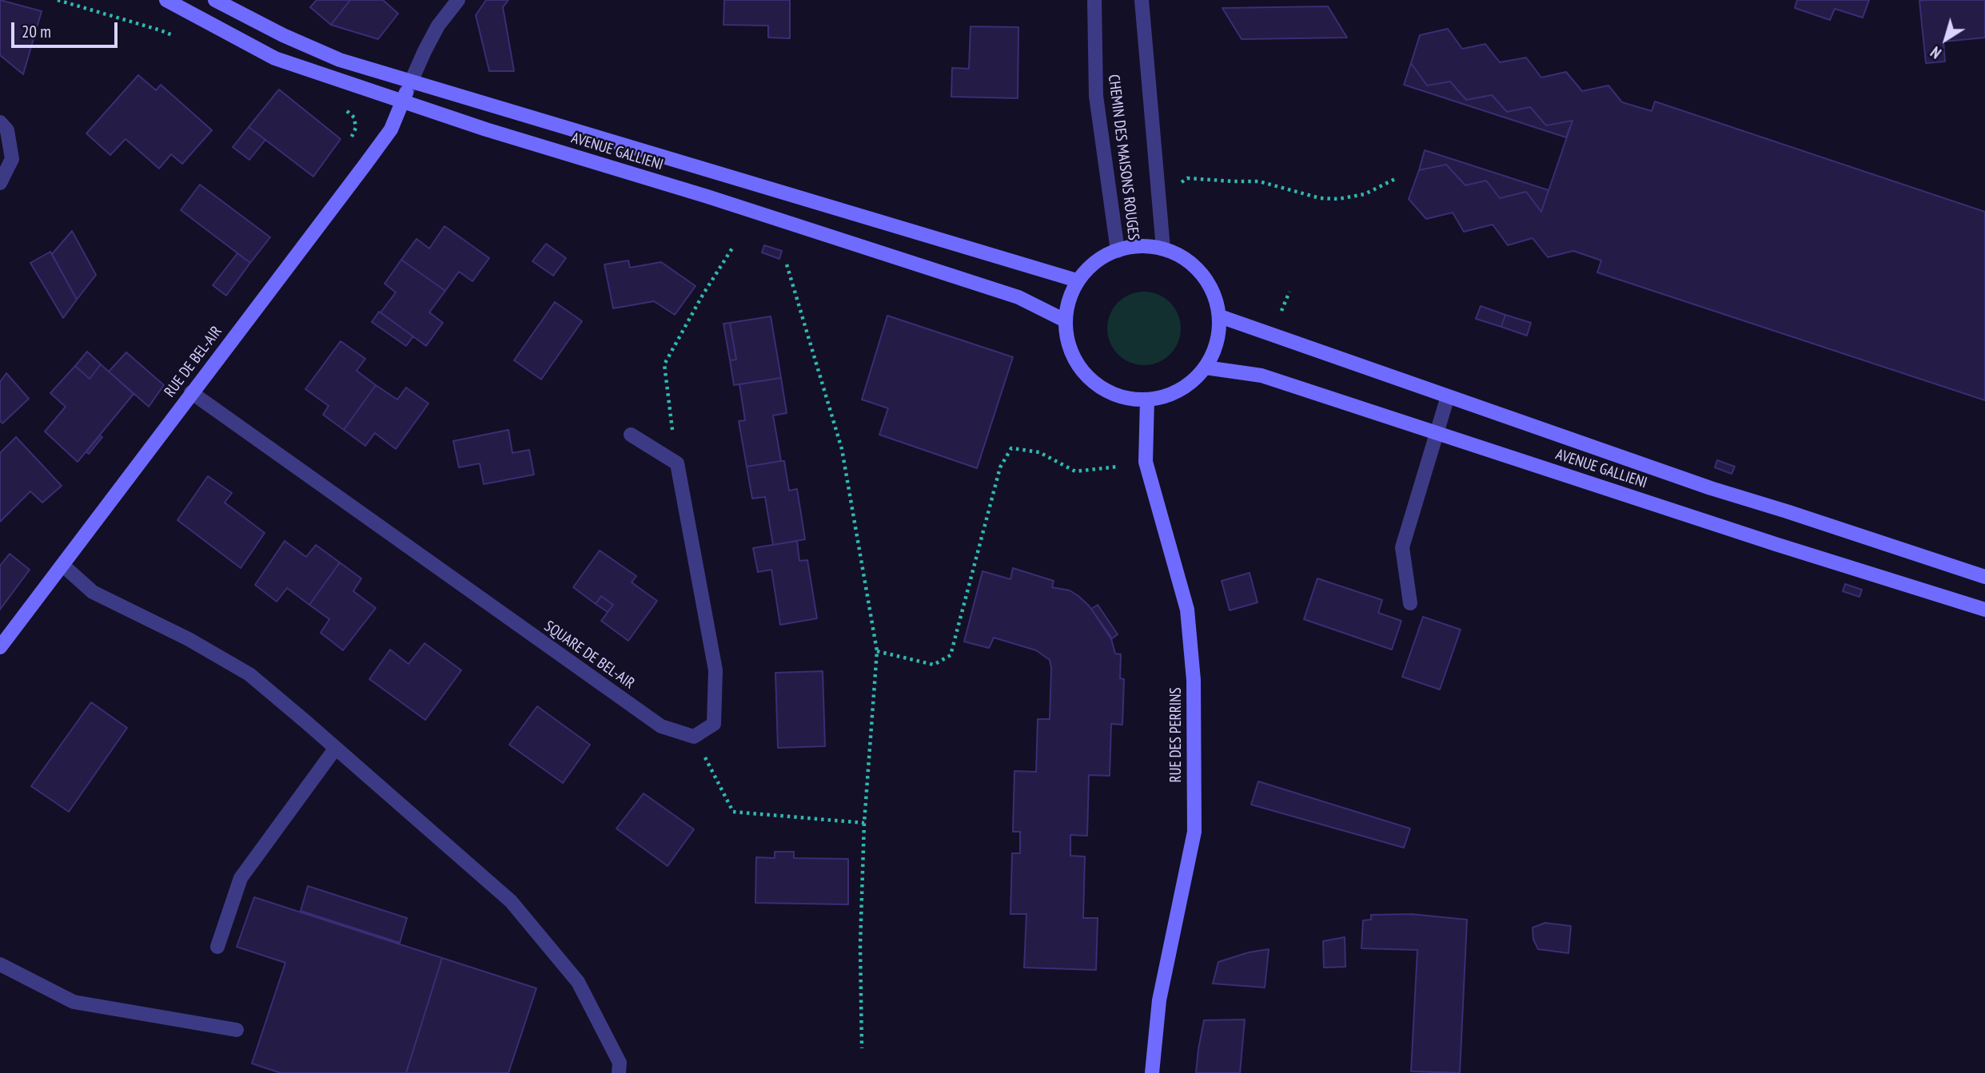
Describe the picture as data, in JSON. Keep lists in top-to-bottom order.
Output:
{
  "streets": {
    "main road": ["AVENUE GALLIENI", "RUE DE BEL-AIR", "RUE DES PERRINS"],
    "street": ["CHEMIN DES MAISONS ROUGES", "SQUARE DE BEL-AIR"]
  },
  "crossings": [
    ["AVENUE GALLIENI", "CHEMIN DES MAISONS ROUGES"],
    ["AVENUE GALLIENI", "RUE DE BEL-AIR"],
    ["AVENUE GALLIENI", "RUE DES PERRINS"],
    ["CHEMIN DES MAISONS ROUGES", "RUE DES PERRINS"],
    ["RUE DE BEL-AIR", "SQUARE DE BEL-AIR"]
  ],
  "scale_bar": "20 m",
  "north": "bottom left"
}
